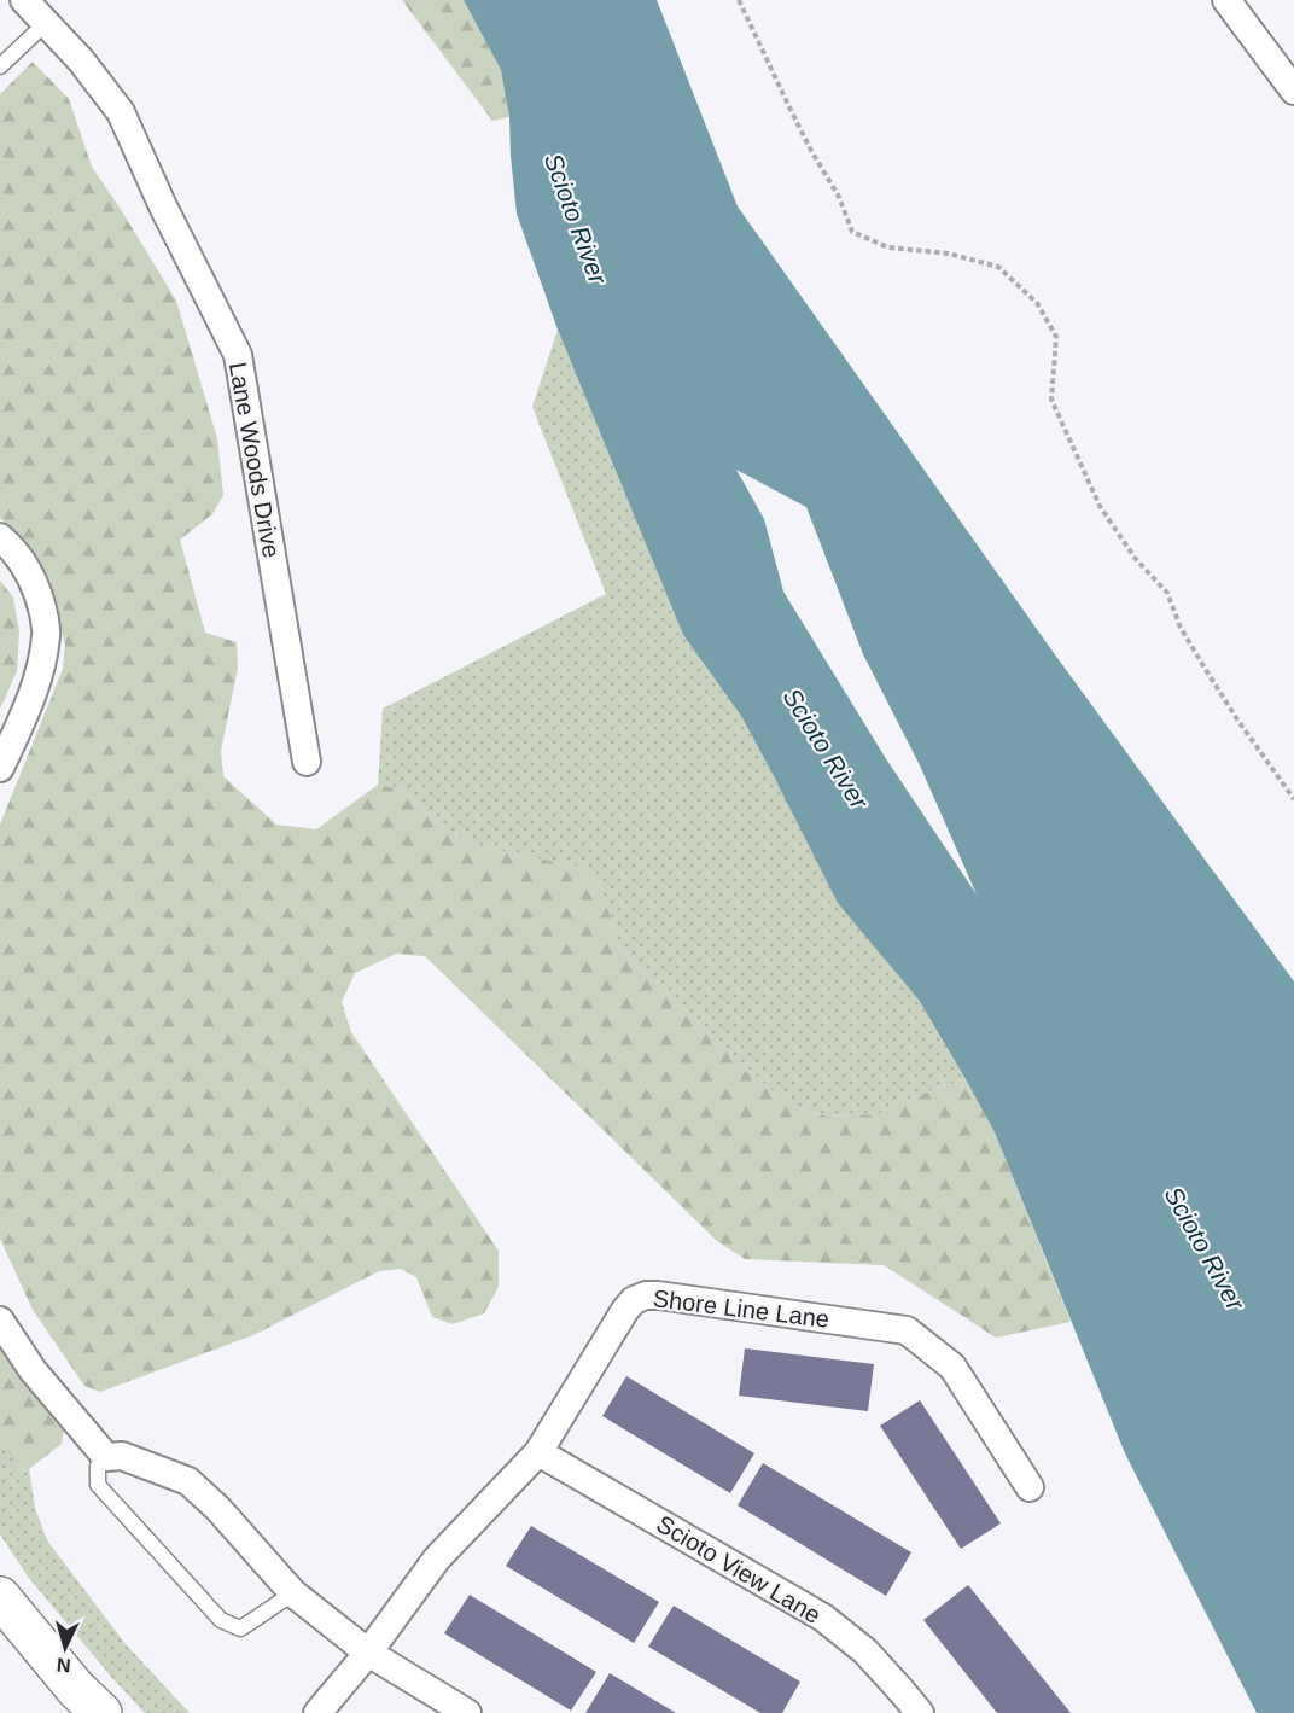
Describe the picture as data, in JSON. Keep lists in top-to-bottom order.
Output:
{
  "streets": {
    "street": ["Lane Woods Drive", "Shore Line Lane", "Scioto View Lane"]
  },
  "crossings": [
    ["Shore Line Lane", "Scioto View Lane"]
  ],
  "water": ["Scioto River"],
  "north": "bottom"
}
